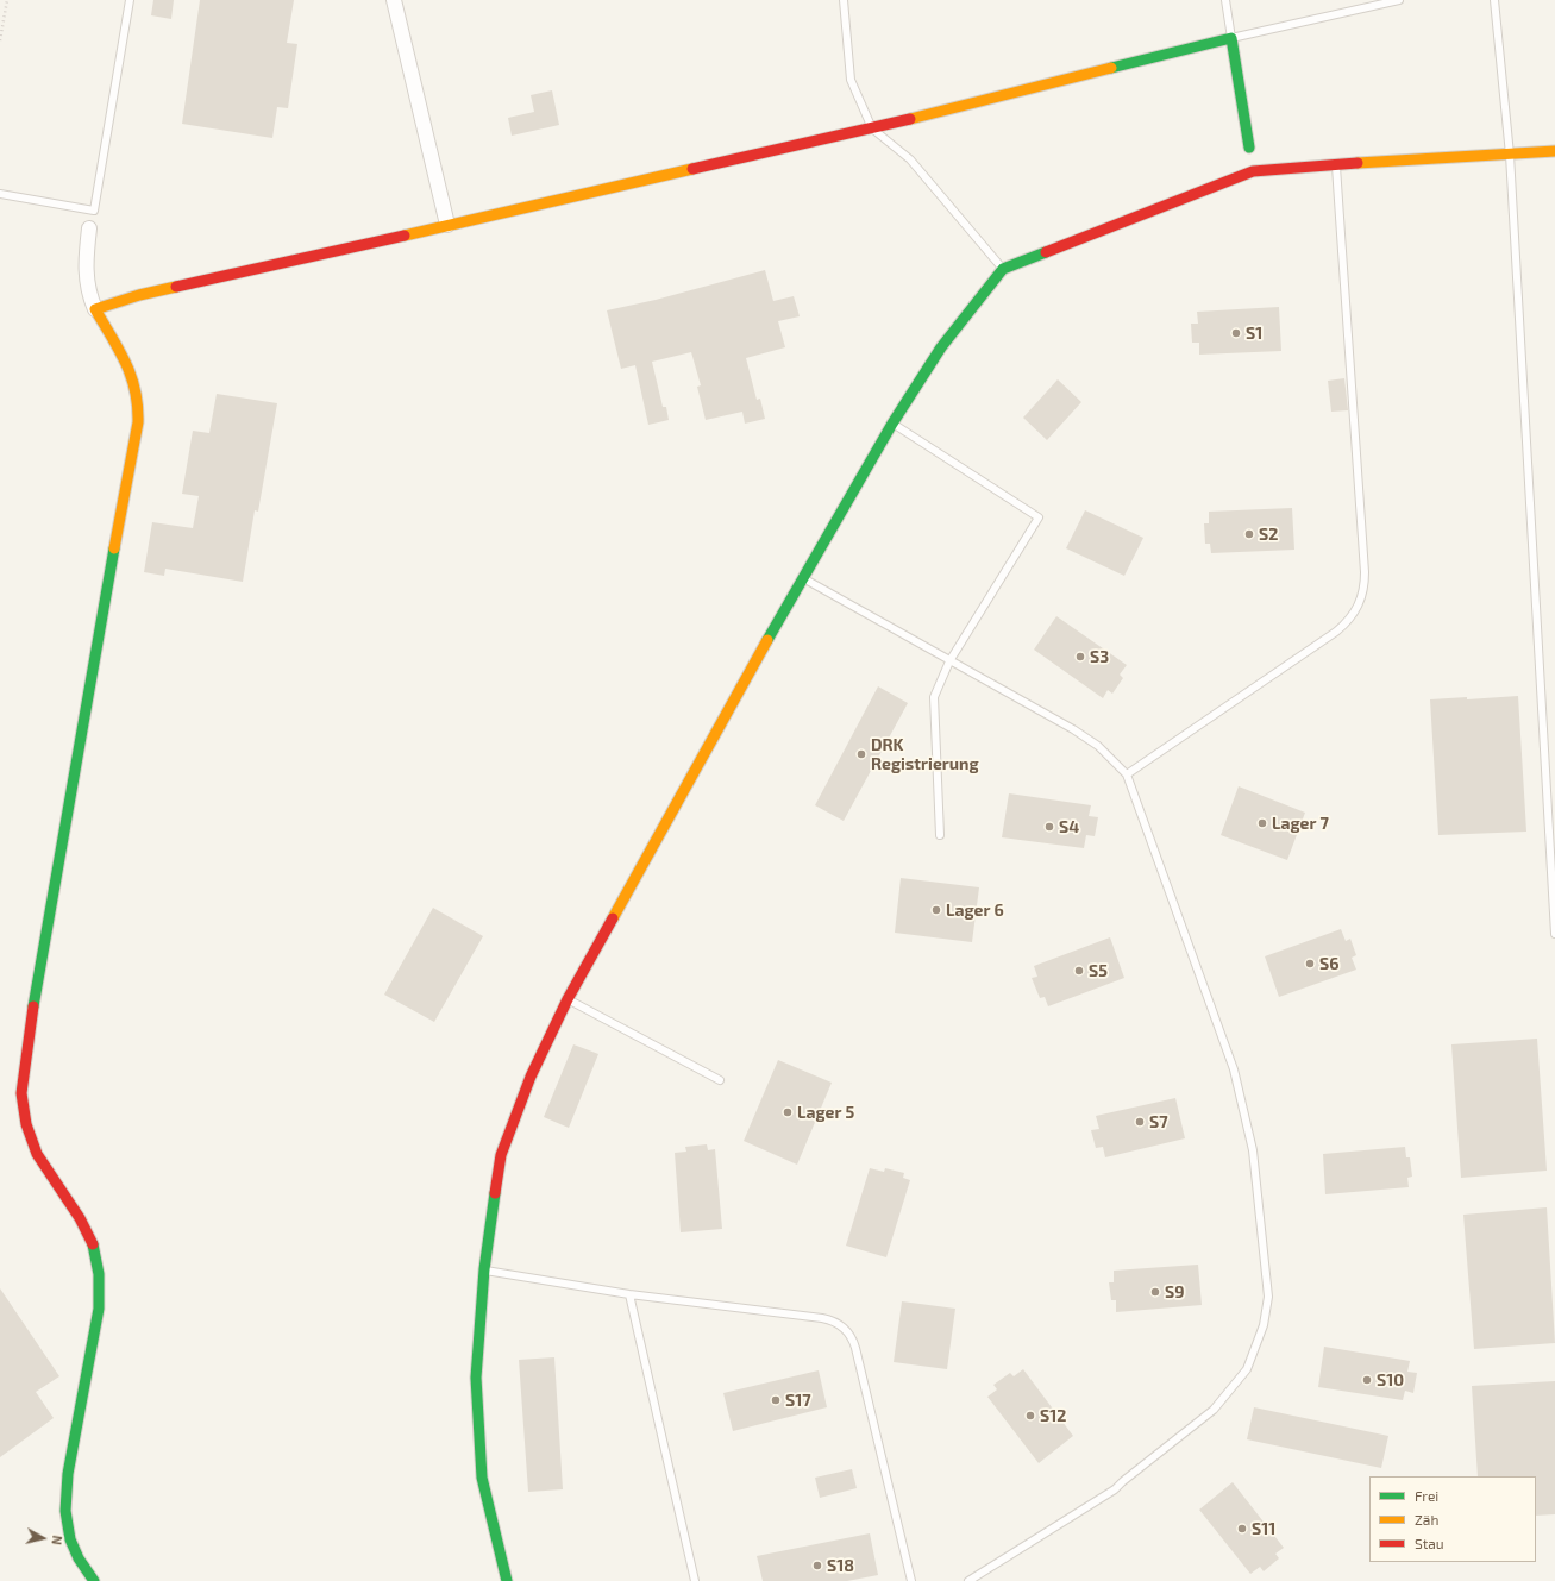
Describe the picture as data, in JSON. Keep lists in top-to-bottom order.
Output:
{
  "places": [
    "S1",
    "S2",
    "S3",
    "DRK Registrierung",
    "Lager 7",
    "S4",
    "Lager 6",
    "S6",
    "S5",
    "Lager 5",
    "S7",
    "S9",
    "S10",
    "S17",
    "S12",
    "S11",
    "S18"
  ],
  "legend": ["Frei", "Zäh", "Stau"],
  "north": "right"
}
